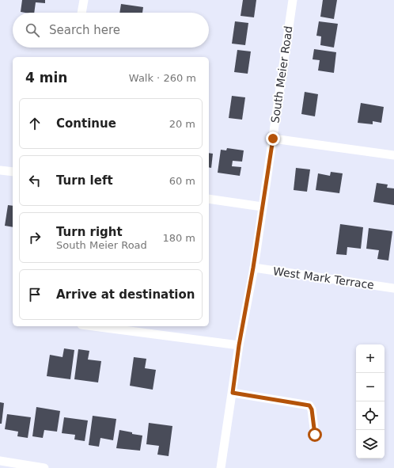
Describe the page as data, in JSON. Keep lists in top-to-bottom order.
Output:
{
  "streets": {
    "street": ["South Meier Road", "West Mark Terrace"]
  },
  "crossings": [
    ["South Meier Road", "West Mark Terrace"]
  ],
  "page": {
    "search": "Search here",
    "heading": ["4 min", "Walk · 260 m"],
    "list": [
      ["Continue", "20 m"],
      ["Turn left", "60 m"],
      ["Turn right", "South Meier Road", "180 m"],
      "Arrive at destination"
    ],
    "map_buttons": ["+", "−"]
  }
}
